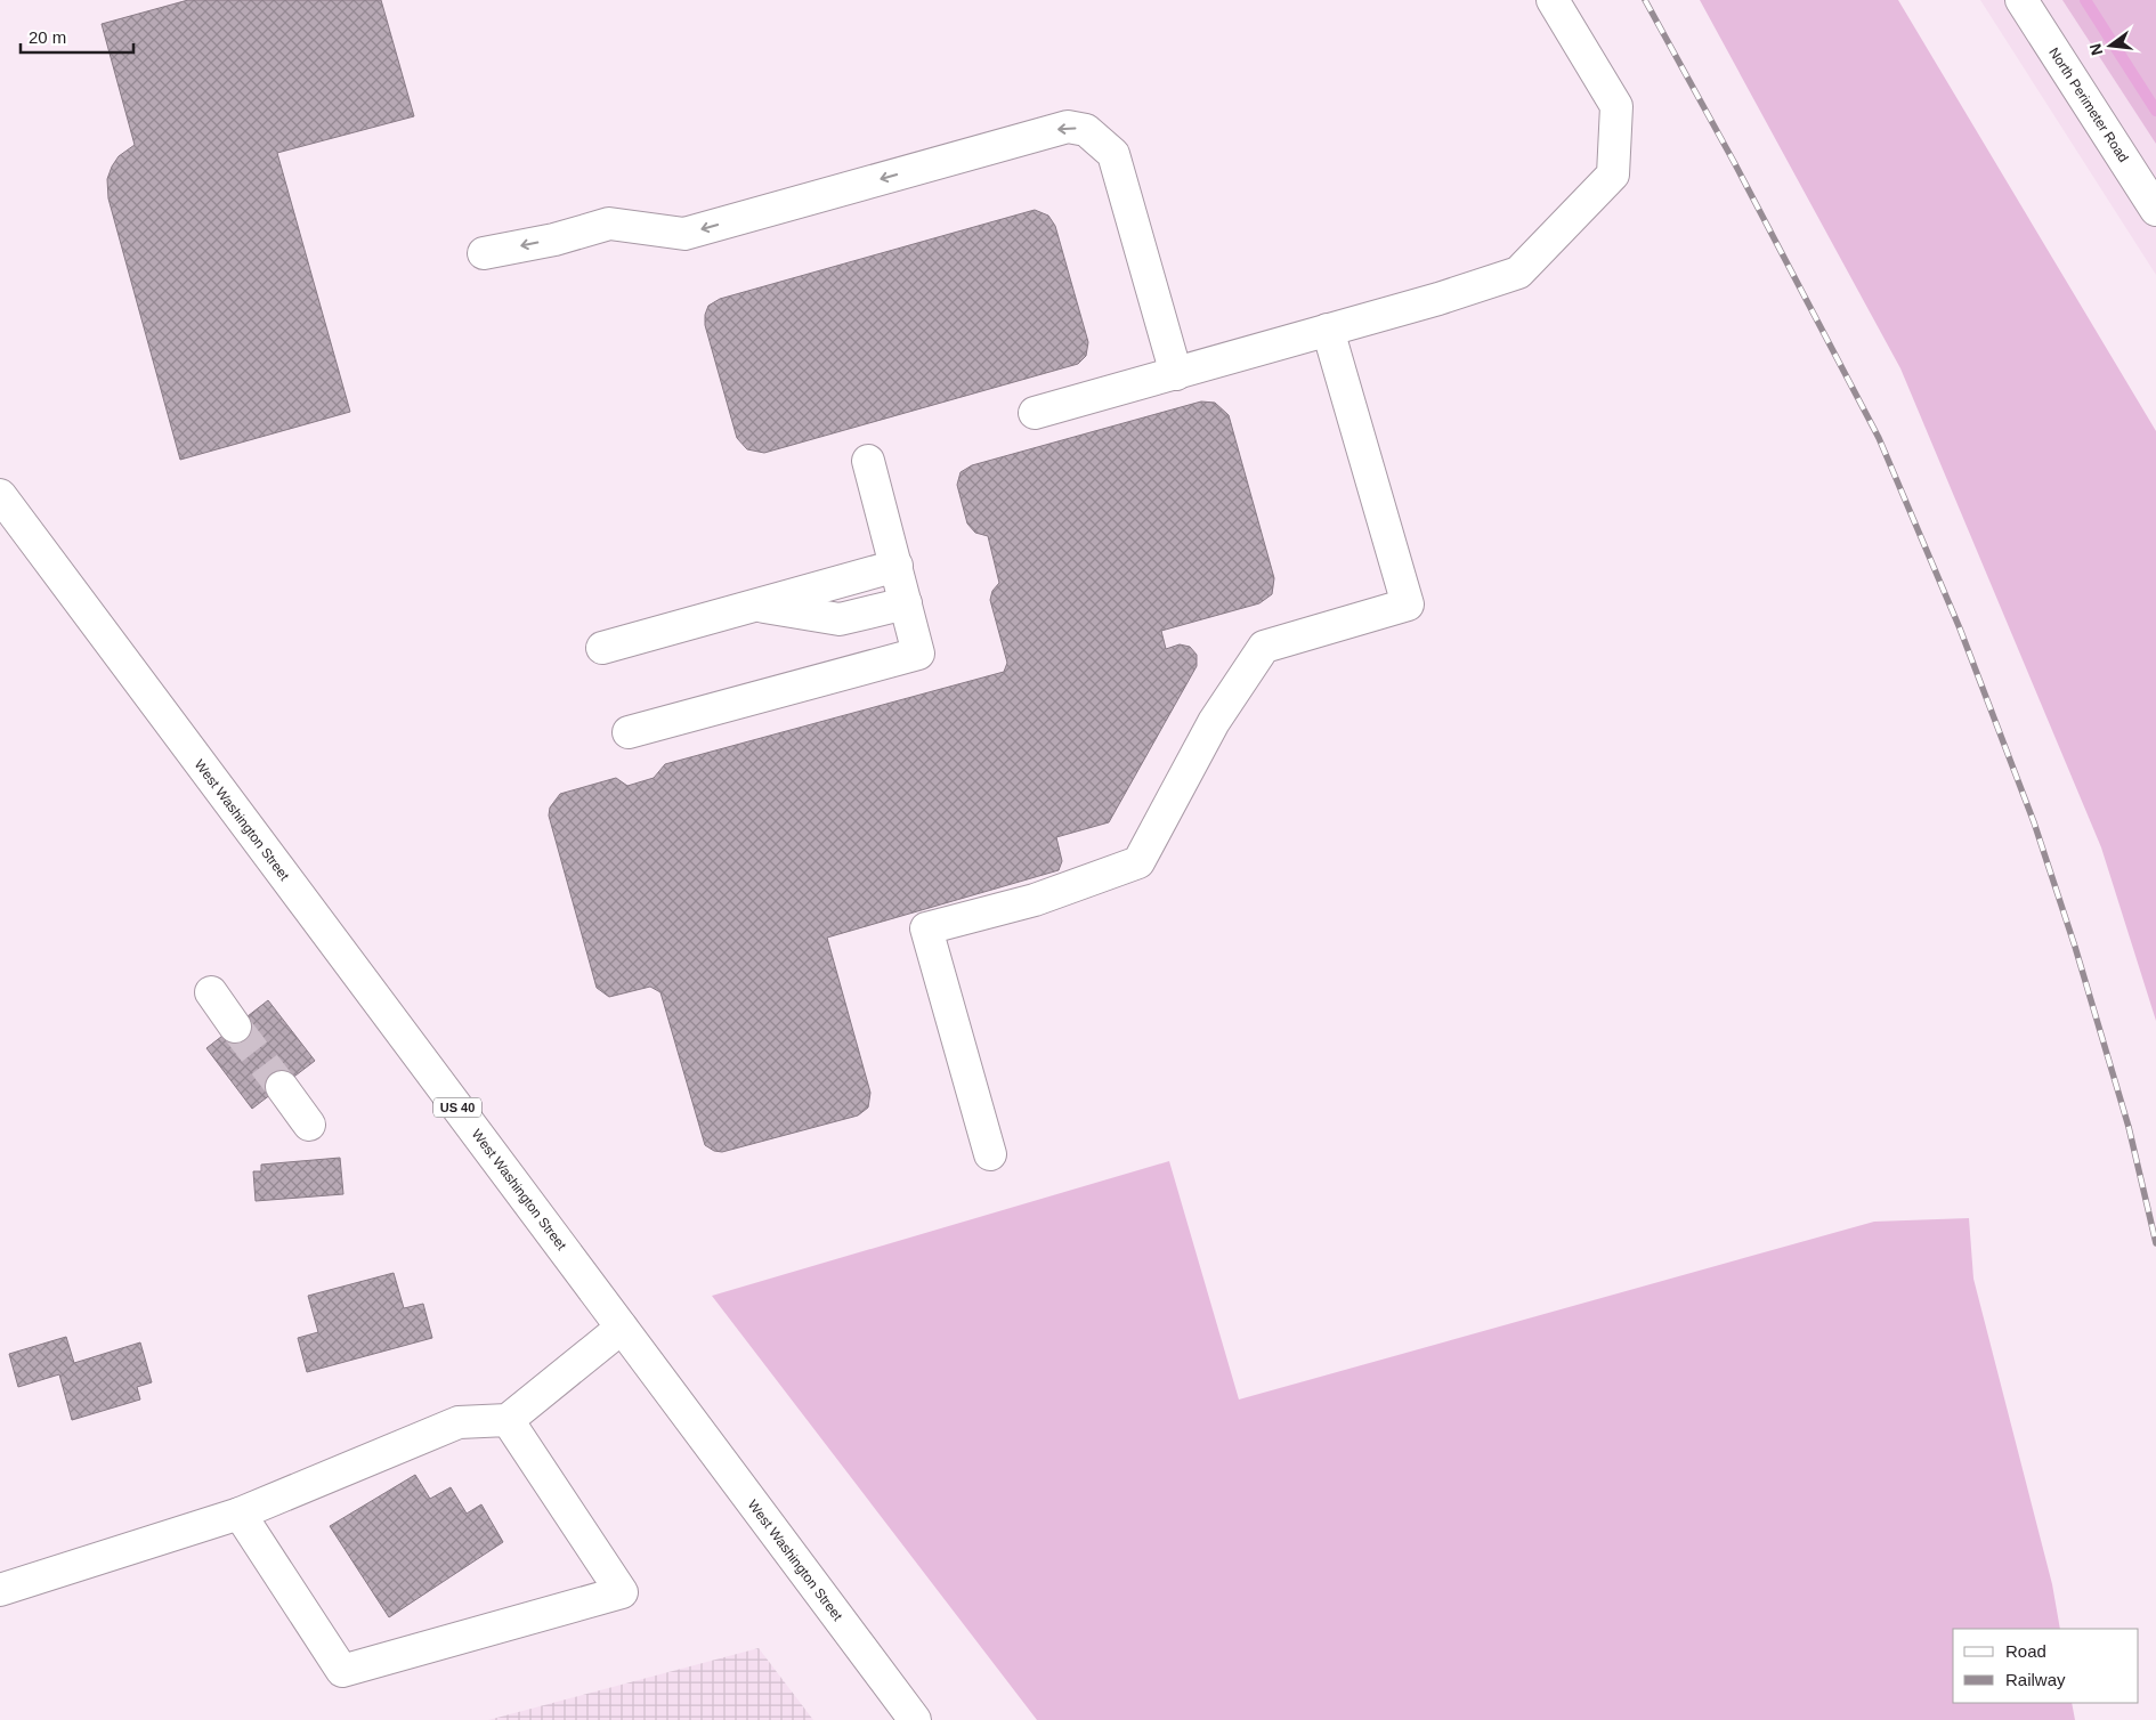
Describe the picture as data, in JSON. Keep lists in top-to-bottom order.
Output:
{
  "streets": {
    "main road": ["North Perimeter Road", "West Washington Street", "US 40"]
  },
  "legend": ["Road", "Railway"],
  "scale_bar": "20 m",
  "north": "left"
}
